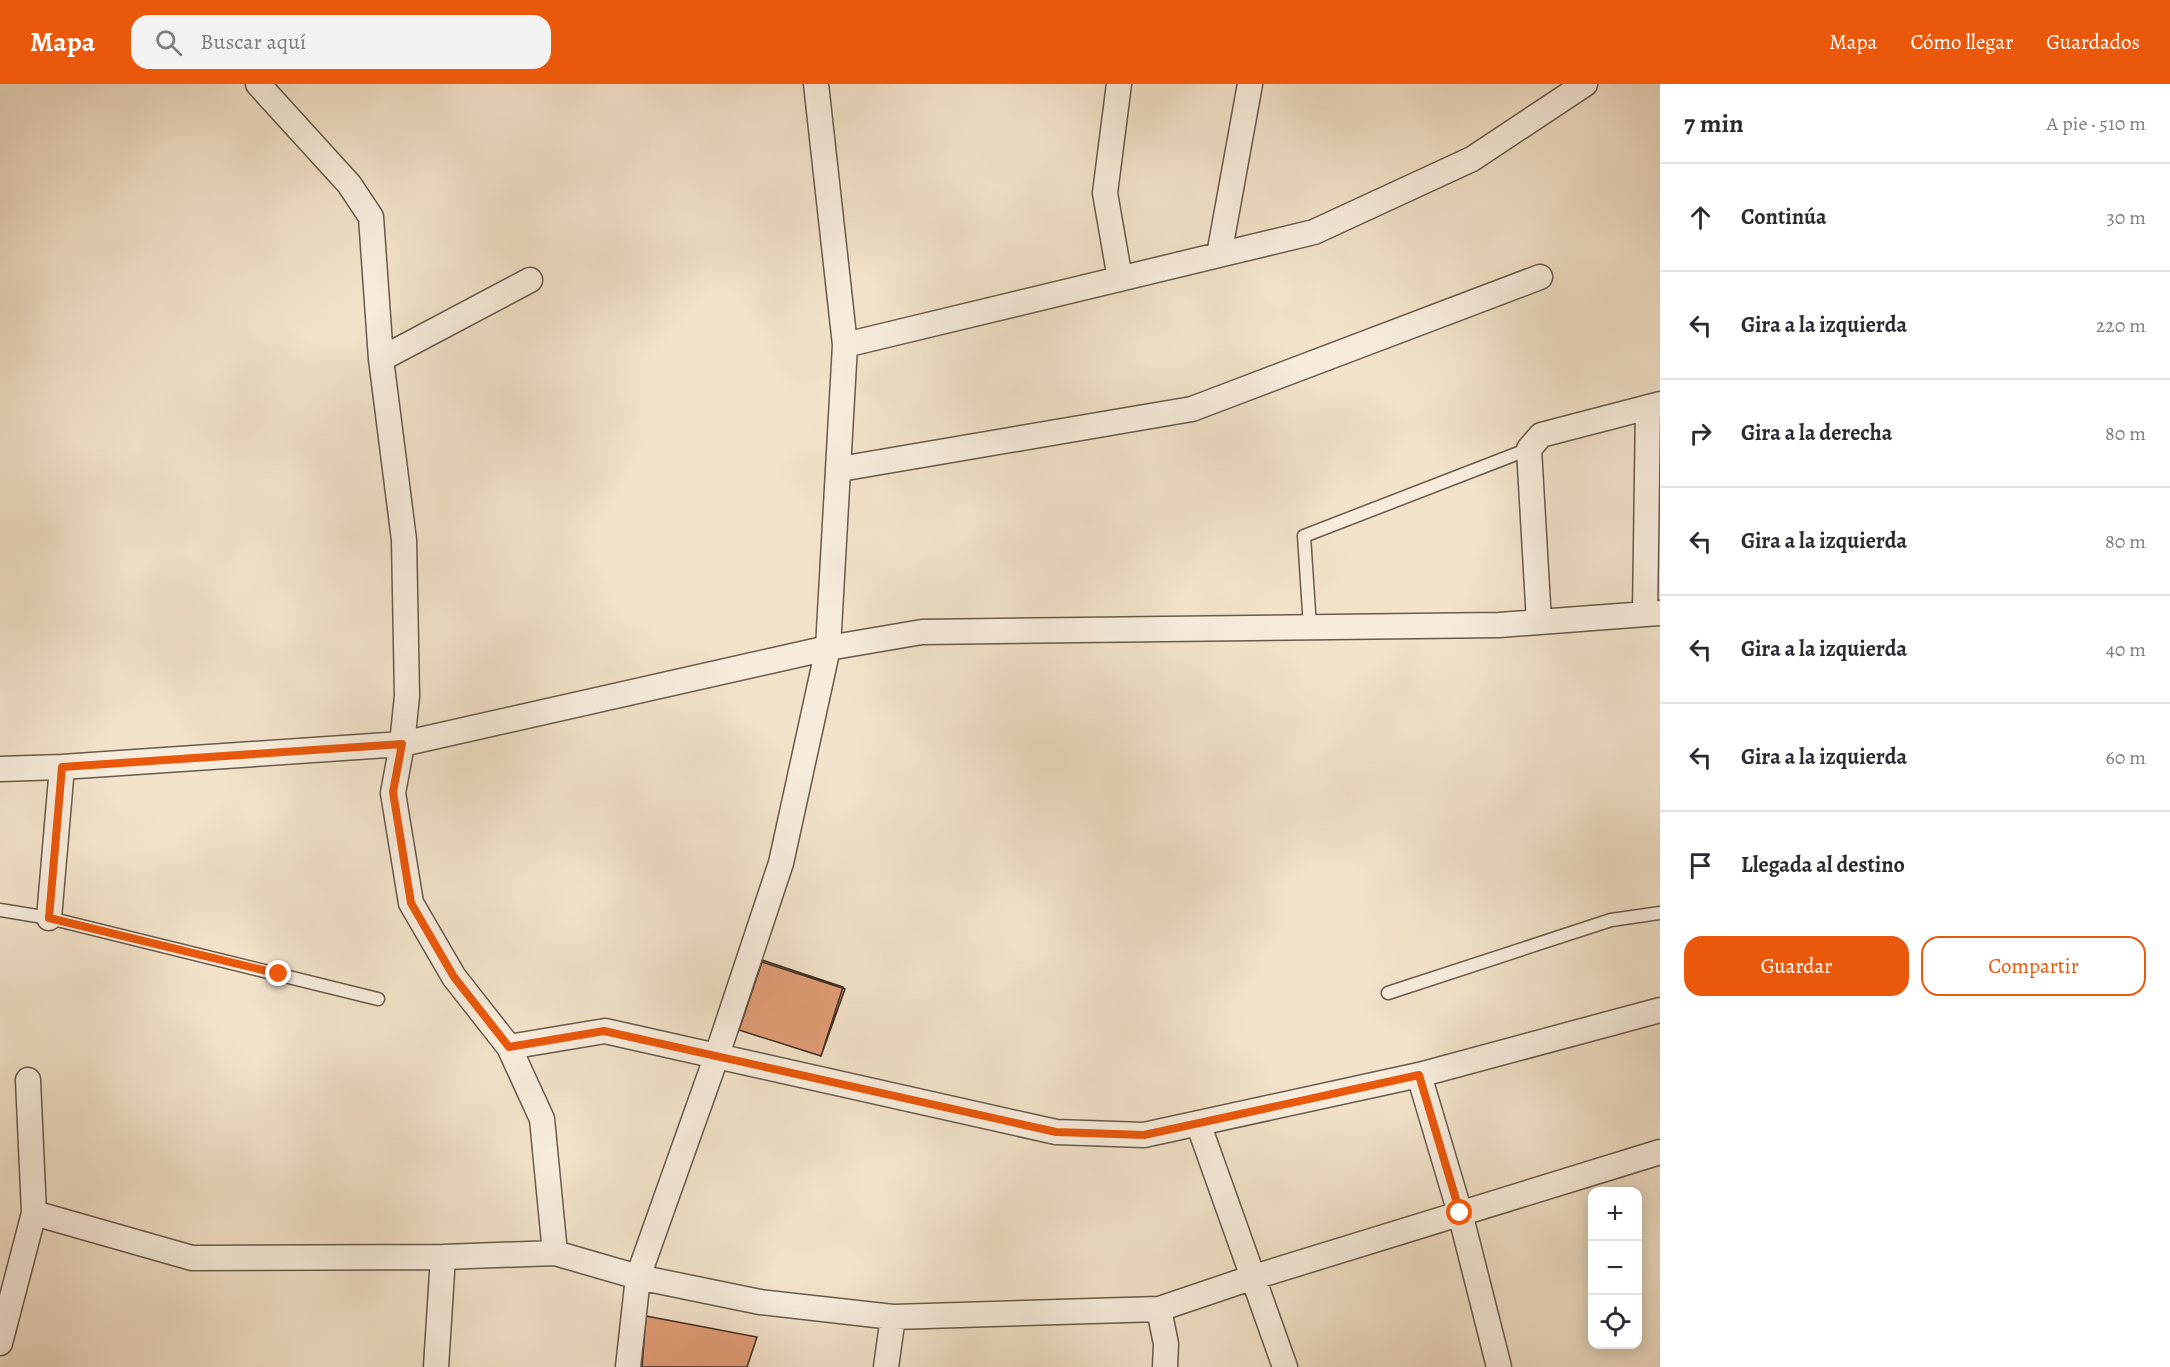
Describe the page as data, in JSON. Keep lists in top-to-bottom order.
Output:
{
  "page": {
    "header": "Mapa",
    "search": "Buscar aquí",
    "nav": ["Mapa", "Cómo llegar", "Guardados"],
    "heading": ["7 min", "A pie · 510 m"],
    "list": [
      ["Continúa", "30 m"],
      ["Gira a la izquierda", "220 m"],
      ["Gira a la derecha", "80 m"],
      ["Gira a la izquierda", "80 m"],
      ["Gira a la izquierda", "40 m"],
      ["Gira a la izquierda", "60 m"],
      "Llegada al destino"
    ],
    "buttons": ["Guardar", "Compartir"],
    "map_buttons": ["+", "−"]
  }
}
